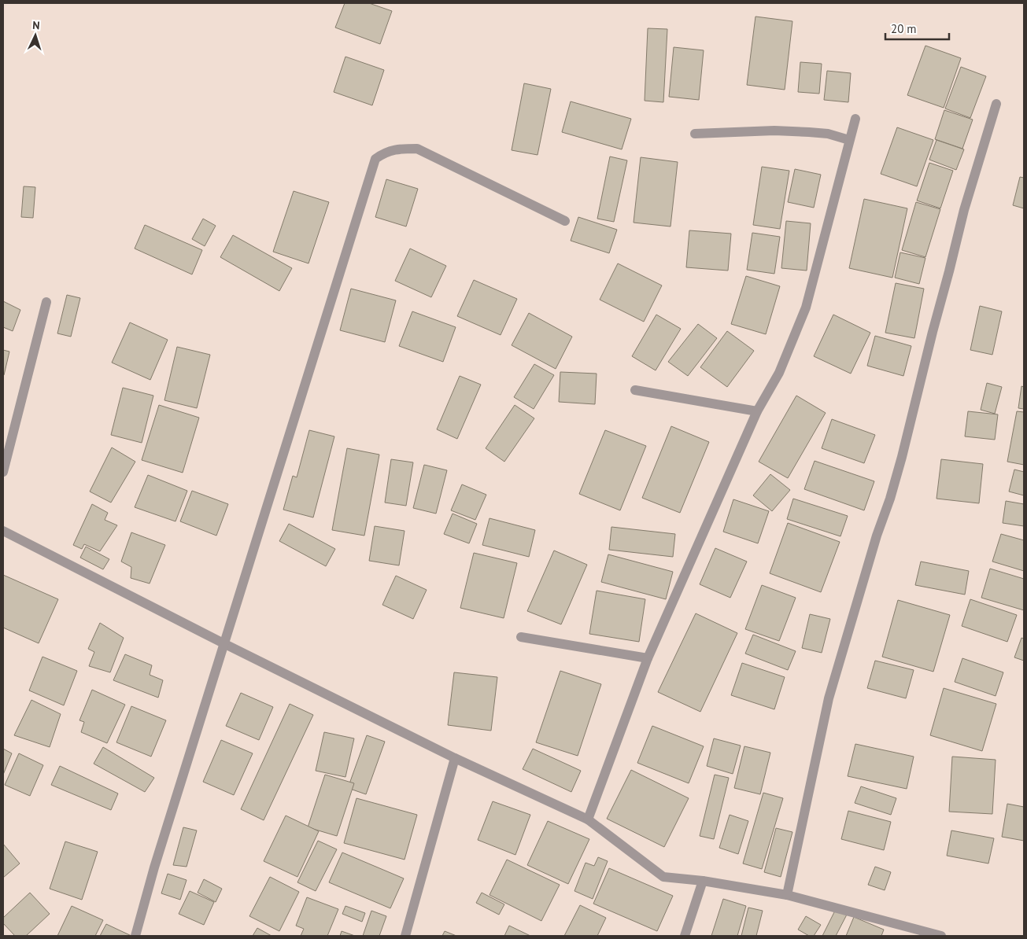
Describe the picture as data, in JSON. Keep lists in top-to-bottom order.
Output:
{
  "scale_bar": "20 m",
  "north": "top"
}
